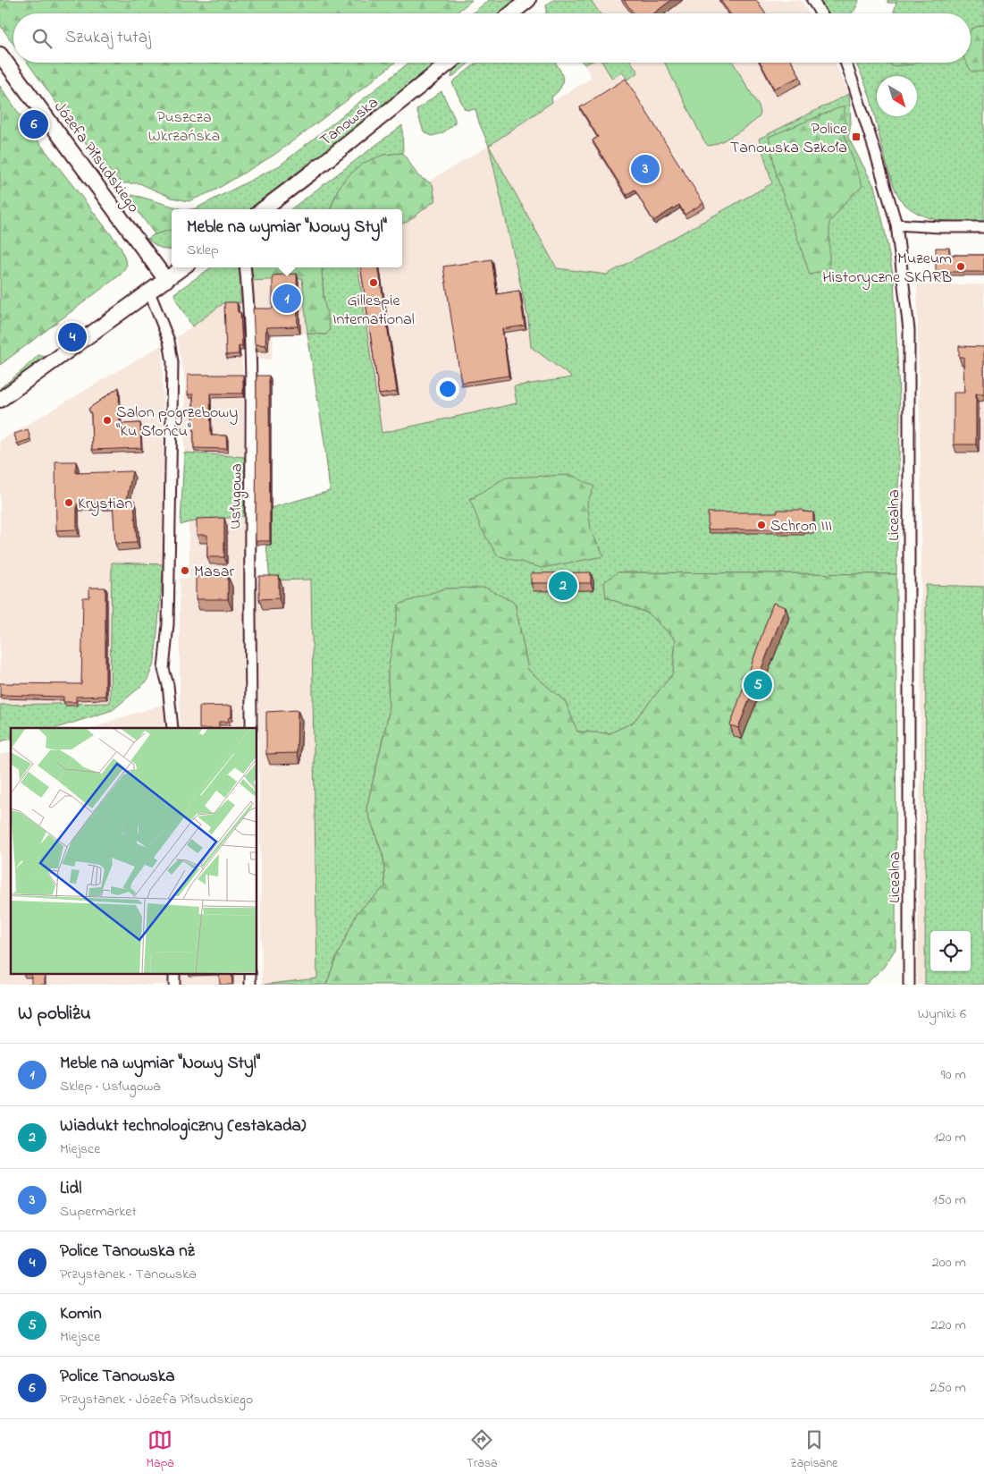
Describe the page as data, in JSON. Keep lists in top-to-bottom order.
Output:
{
  "streets": {
    "main road": ["Tanowska", "Józefa Piłsudskiego"],
    "street": ["Usługowa", "Licealna"]
  },
  "parks": ["Puszcza Wkrzańska"],
  "places": {
    "transit": ["Police Tanowska Szkoła"],
    "other": [
      "Muzeum Historyczne SKARB",
      "Gillespie International",
      "Salon pogrzebowy \"Ku Słońcu\"",
      "Krystian",
      "Schron III",
      "Masar"
    ]
  },
  "north": "bottom right",
  "page": {
    "search": "Szukaj tutaj",
    "pins": [
      "6",
      "3",
      "1",
      "4",
      "2",
      "5"
    ],
    "popup": ["Meble na wymiar \"Nowy Styl\"", "Sklep"],
    "heading": ["W pobliżu", "Wyniki: 6"],
    "list": [
      {
        "mark": "1",
        "name": "Meble na wymiar \"Nowy Styl\"",
        "note": "Sklep · Usługowa",
        "value": "90 m"
      },
      {
        "mark": "2",
        "name": "Wiadukt technologiczny (estakada)",
        "note": "Miejsce",
        "value": "120 m"
      },
      {
        "mark": "3",
        "name": "Lidl",
        "note": "Supermarket",
        "value": "150 m"
      },
      {
        "mark": "4",
        "name": "Police Tanowska nż",
        "note": "Przystanek · Tanowska",
        "value": "200 m"
      },
      {
        "mark": "5",
        "name": "Komin",
        "note": "Miejsce",
        "value": "220 m"
      },
      {
        "mark": "6",
        "name": "Police Tanowska",
        "note": "Przystanek · Józefa Piłsudskiego",
        "value": "250 m"
      }
    ],
    "nav": ["Mapa", "Trasa", "Zapisane"]
  }
}
